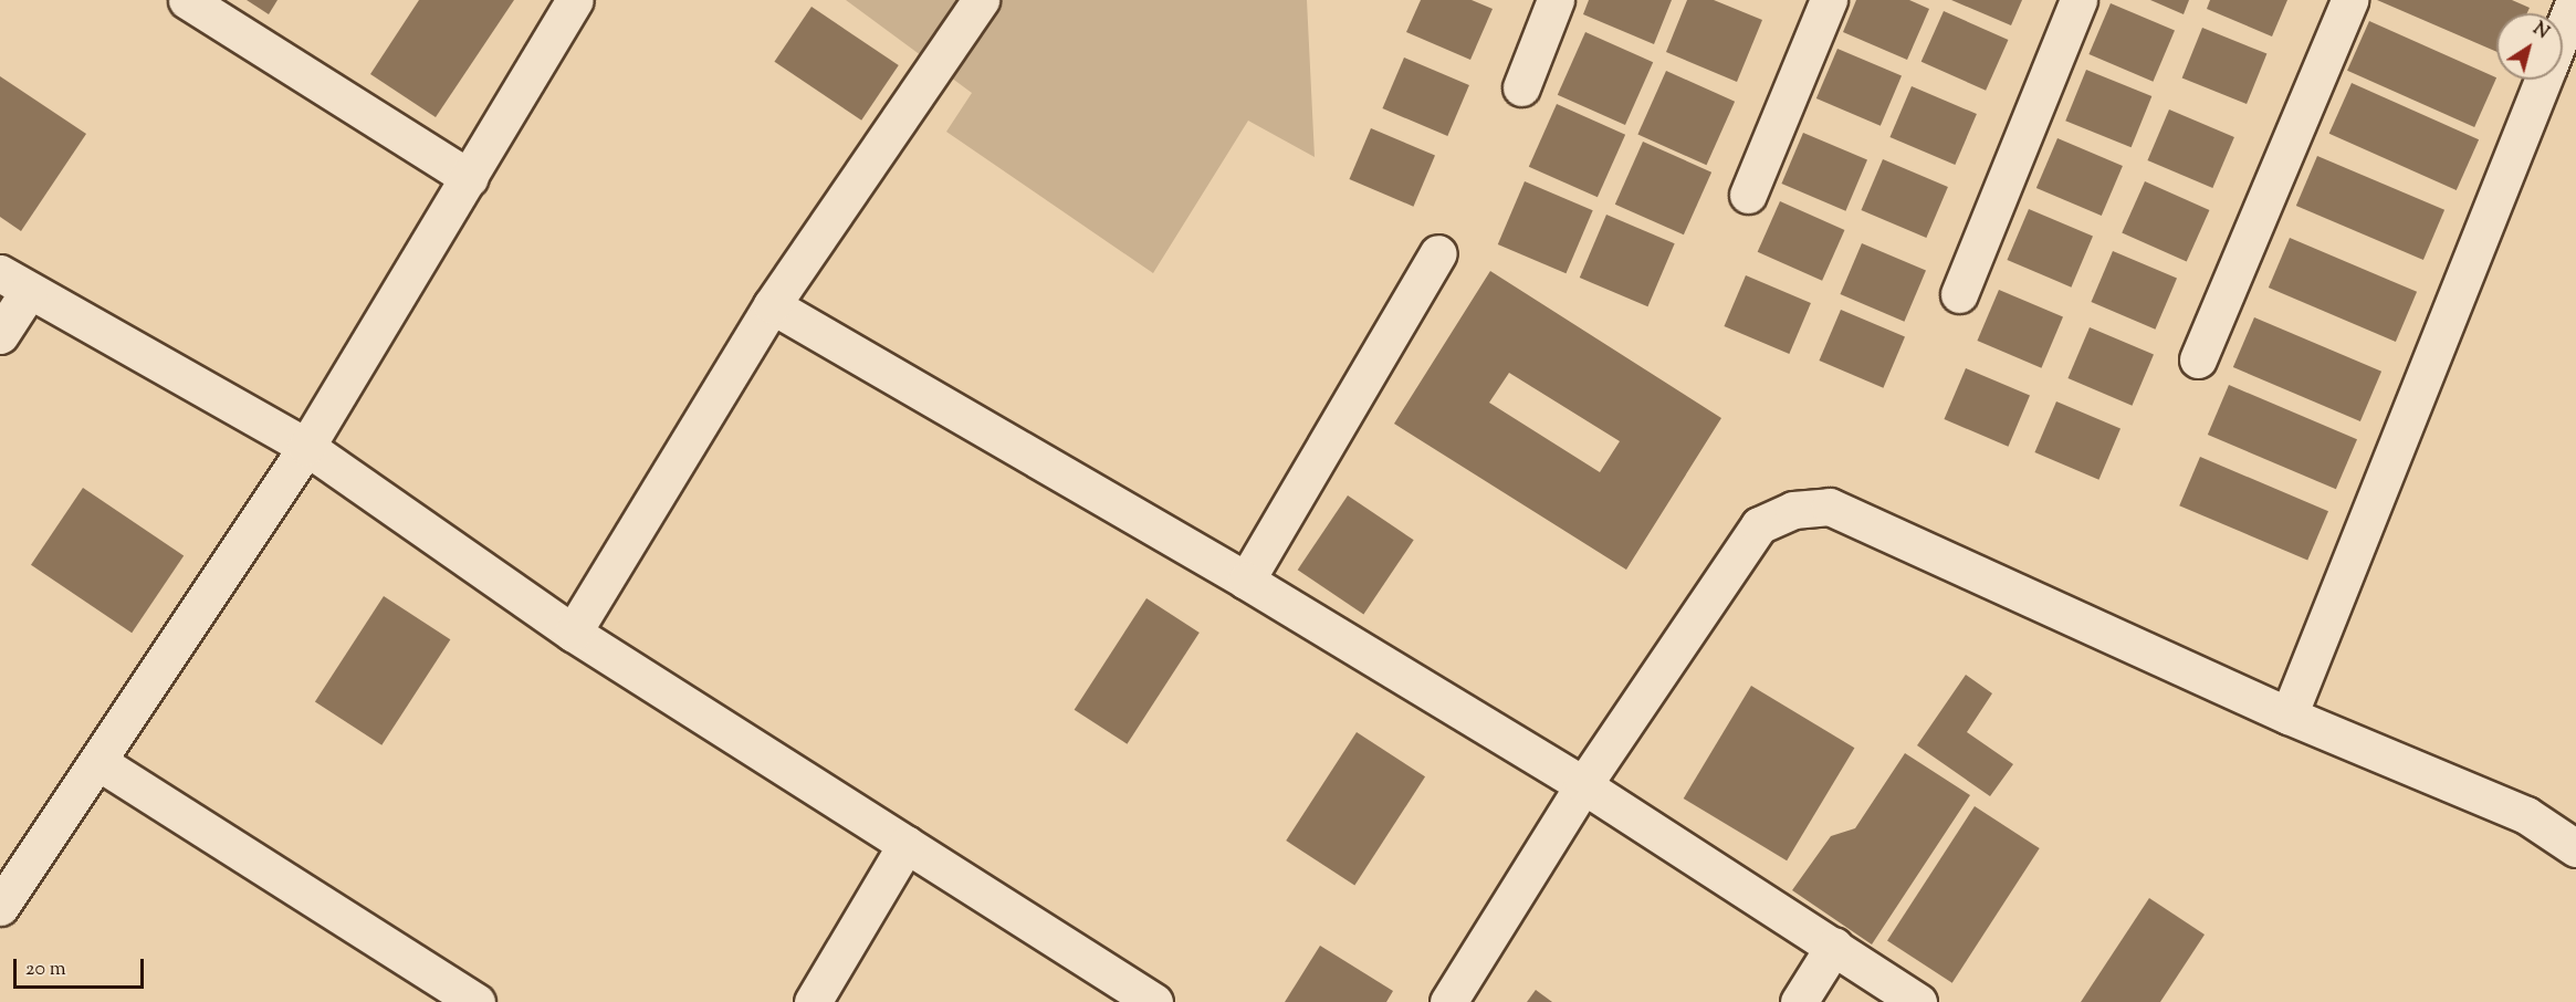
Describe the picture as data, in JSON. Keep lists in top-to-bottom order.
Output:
{
  "scale_bar": "20 m",
  "north": "top right"
}
